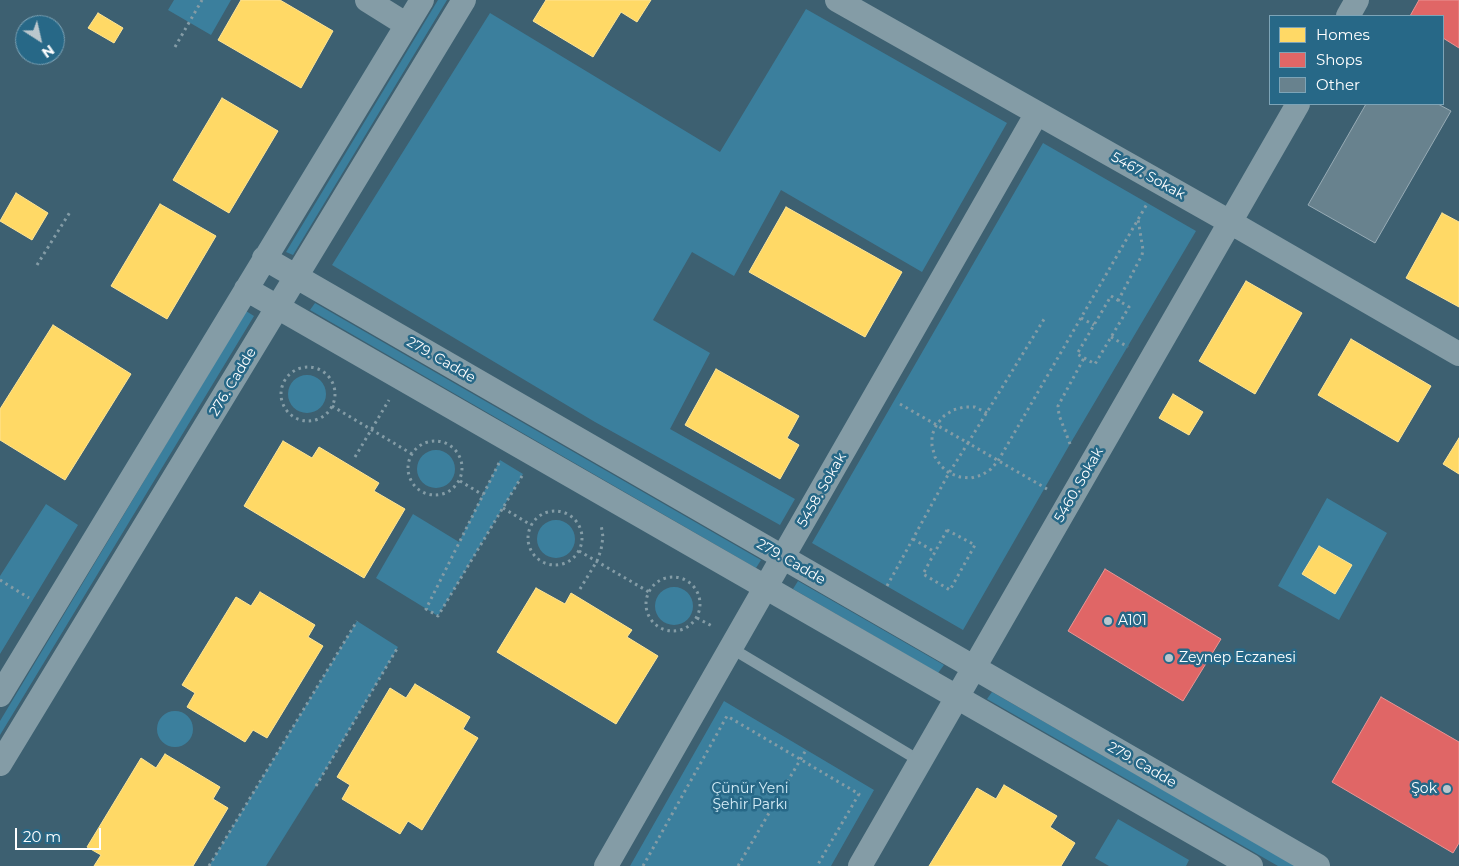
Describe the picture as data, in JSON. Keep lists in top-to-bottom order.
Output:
{
  "streets": {
    "street": [
      "5467. Sokak",
      "279. Cadde",
      "276. Cadde",
      "5460. Sokak",
      "5458. Sokak"
    ]
  },
  "crossings": [
    ["5467. Sokak", "5460. Sokak"],
    ["5467. Sokak", "5458. Sokak"],
    ["279. Cadde", "276. Cadde"],
    ["279. Cadde", "5460. Sokak"],
    ["279. Cadde", "5458. Sokak"]
  ],
  "parks": ["Çünür Yeni Şehir Parkı"],
  "places": ["A101", "Zeynep Eczanesi", "Şok"],
  "legend": ["Homes", "Shops", "Other"],
  "scale_bar": "20 m",
  "north": "bottom right"
}
